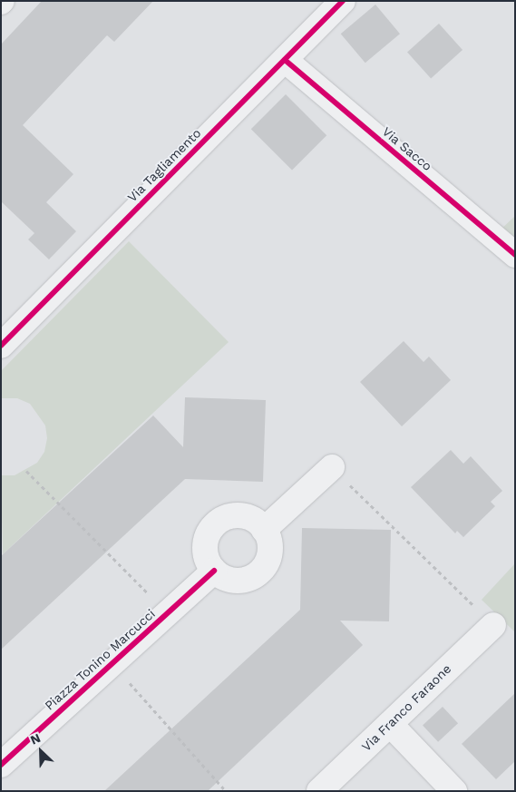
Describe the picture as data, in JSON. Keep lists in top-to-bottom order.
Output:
{
  "streets": {
    "street": [
      "Via Sacco",
      "Via Tagliamento",
      "Piazza Tonino Marcucci",
      "Via Franco Faraone"
    ]
  },
  "crossings": [
    ["Via Sacco", "Via Tagliamento"]
  ],
  "north": "top left"
}
